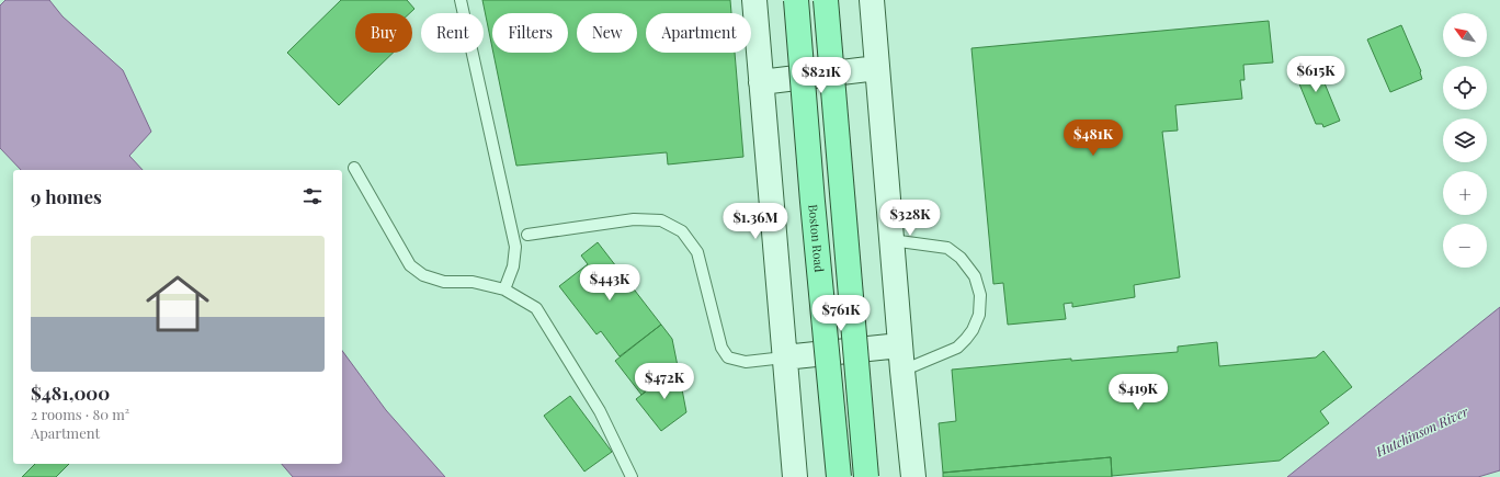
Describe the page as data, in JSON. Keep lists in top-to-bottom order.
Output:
{
  "streets": {
    "main road": ["Boston Road"]
  },
  "water": ["Hutchinson River"],
  "north": "top left",
  "page": {
    "map_buttons": ["+", "−"],
    "chip": [
      "Buy",
      "Rent",
      "Filters",
      "New",
      "Apartment"
    ],
    "price": [
      "$615K",
      "$821K",
      "$481K",
      "$328K",
      "$1.36M",
      "$443K",
      "$761K",
      "$472K",
      "$419K"
    ],
    "heading": "9 homes",
    "list": [
      {
        "name": "$481,000",
        "note": "2 rooms · 80 m² · Apartment"
      }
    ]
  }
}
